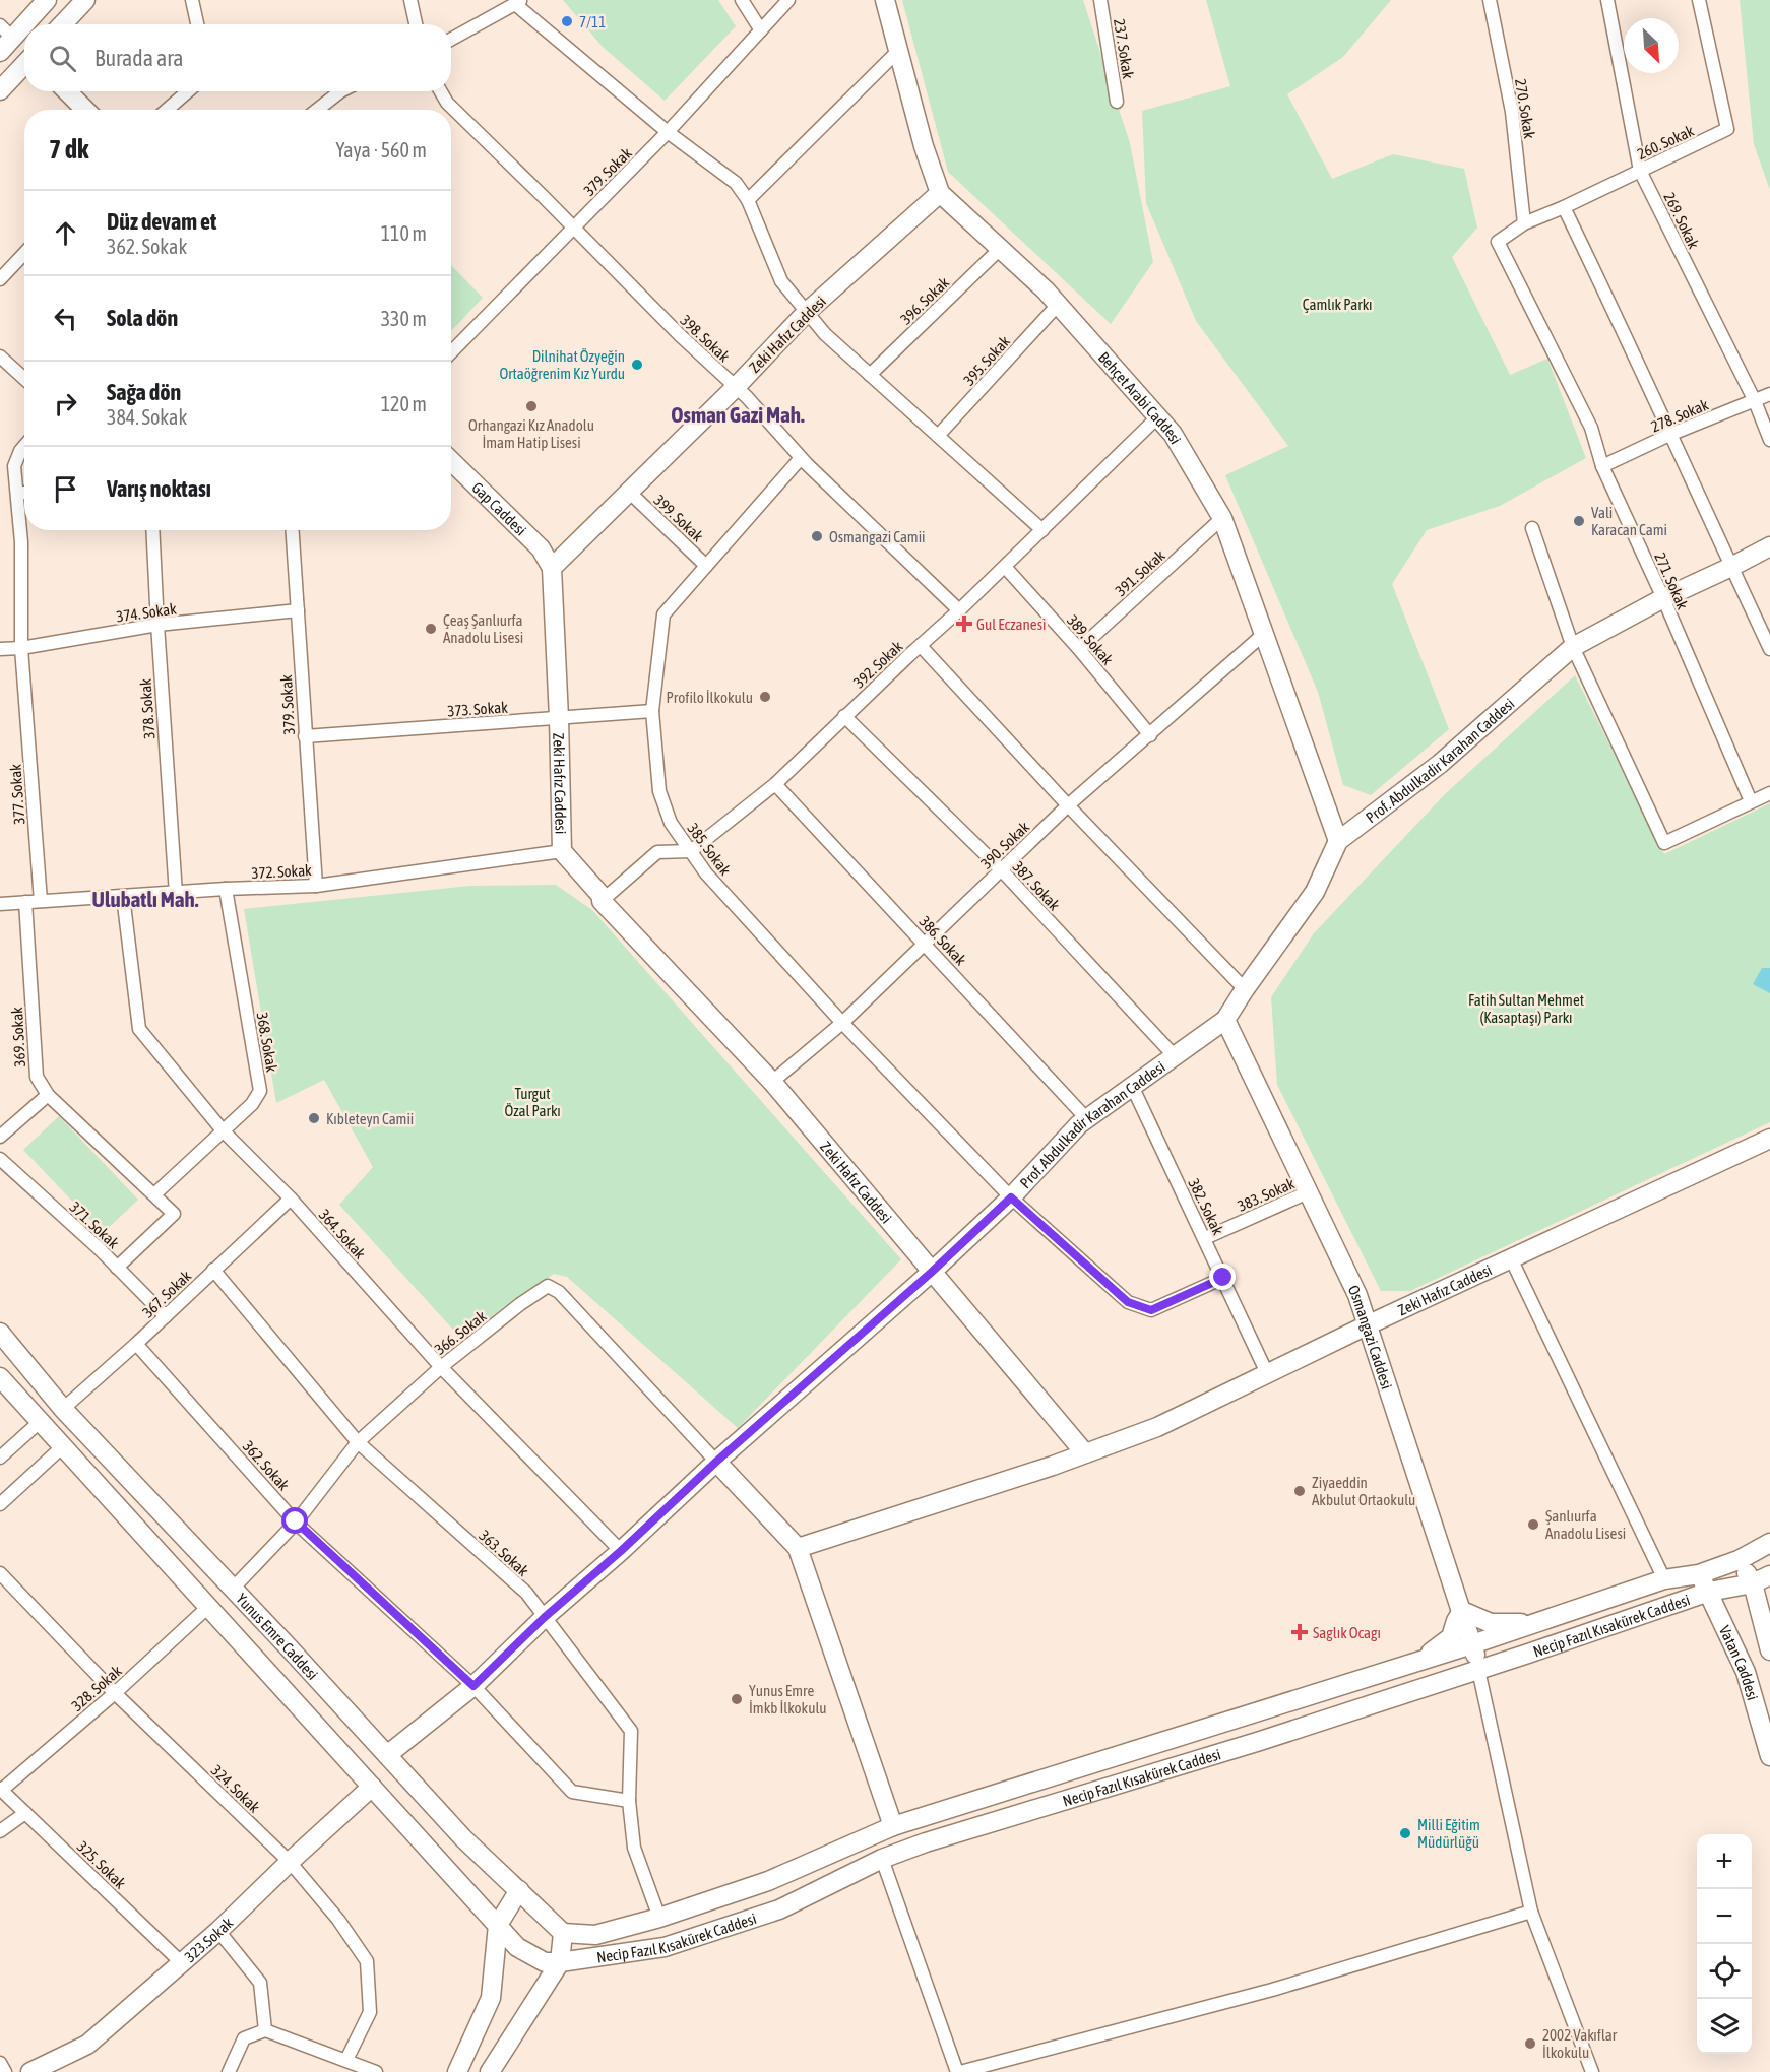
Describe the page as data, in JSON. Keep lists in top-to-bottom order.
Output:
{
  "streets": {
    "main road": [
      "Zeki Hafız Caddesi",
      "Behçet Arabi Caddesi",
      "Gap Caddesi",
      "Prof. Abdulkadir Karahan Caddesi",
      "Osmangazi Caddesi",
      "Necip Fazıl Kısakürek Caddesi",
      "Yunus Emre Caddesi",
      "Vatan Caddesi",
      "323.Sokak"
    ],
    "street": [
      "237. Sokak",
      "270. Sokak",
      "260. Sokak",
      "379. Sokak",
      "269. Sokak",
      "396. Sokak",
      "398. Sokak",
      "395. Sokak",
      "278. Sokak",
      "399. Sokak",
      "391. Sokak",
      "271. Sokak",
      "374. Sokak",
      "389. Sokak",
      "392. Sokak",
      "378. Sokak",
      "373. Sokak",
      "377. Sokak",
      "390. Sokak",
      "385. Sokak",
      "372. Sokak",
      "387. Sokak",
      "386. Sokak",
      "369. Sokak",
      "368. Sokak",
      "383. Sokak",
      "382. Sokak",
      "371. Sokak",
      "364. Sokak",
      "367. Sokak",
      "366. Sokak",
      "362. Sokak",
      "363. Sokak",
      "328. Sokak",
      "324. Sokak",
      "325. Sokak"
    ]
  },
  "crossings": [
    ["270. Sokak", "260. Sokak"],
    ["260. Sokak", "269. Sokak"],
    ["260. Sokak", "271. Sokak"],
    ["379. Sokak", "398. Sokak"],
    ["379. Sokak", "374. Sokak"],
    ["379. Sokak", "373. Sokak"],
    ["379. Sokak", "372. Sokak"],
    ["269. Sokak", "278. Sokak"],
    ["396. Sokak", "Behçet Arabi Caddesi"],
    ["Zeki Hafız Caddesi", "398. Sokak"],
    ["Zeki Hafız Caddesi", "Behçet Arabi Caddesi"],
    ["Zeki Hafız Caddesi", "Gap Caddesi"],
    ["Zeki Hafız Caddesi", "399. Sokak"],
    ["Zeki Hafız Caddesi", "373. Sokak"],
    ["Zeki Hafız Caddesi", "Prof. Abdulkadir Karahan Caddesi"],
    ["Zeki Hafız Caddesi", "390. Sokak"],
    ["Zeki Hafız Caddesi", "372. Sokak"],
    ["Zeki Hafız Caddesi", "382. Sokak"],
    ["Zeki Hafız Caddesi", "Osmangazi Caddesi"],
    ["398. Sokak", "392. Sokak"],
    ["398. Sokak", "385. Sokak"],
    ["395. Sokak", "Behçet Arabi Caddesi"],
    ["Behçet Arabi Caddesi", "391. Sokak"],
    ["Behçet Arabi Caddesi", "392. Sokak"],
    ["Behçet Arabi Caddesi", "Prof. Abdulkadir Karahan Caddesi"],
    ["Behçet Arabi Caddesi", "390. Sokak"],
    ["278. Sokak", "271. Sokak"],
    ["399. Sokak", "385. Sokak"],
    ["391. Sokak", "389. Sokak"],
    ["271. Sokak", "Prof. Abdulkadir Karahan Caddesi"],
    ["374. Sokak", "378. Sokak"],
    ["374. Sokak", "377. Sokak"],
    ["389. Sokak", "392. Sokak"],
    ["389. Sokak", "390. Sokak"],
    ["392. Sokak", "385. Sokak"],
    ["392. Sokak", "387. Sokak"],
    ["392. Sokak", "386. Sokak"],
    ["378. Sokak", "372. Sokak"],
    ["373. Sokak", "385. Sokak"],
    ["Prof. Abdulkadir Karahan Caddesi", "385. Sokak"],
    ["Prof. Abdulkadir Karahan Caddesi", "387. Sokak"],
    ["Prof. Abdulkadir Karahan Caddesi", "386. Sokak"],
    ["Prof. Abdulkadir Karahan Caddesi", "382. Sokak"],
    ["Prof. Abdulkadir Karahan Caddesi", "364. Sokak"],
    ["Prof. Abdulkadir Karahan Caddesi", "366. Sokak"],
    ["Prof. Abdulkadir Karahan Caddesi", "Osmangazi Caddesi"],
    ["Prof. Abdulkadir Karahan Caddesi", "362. Sokak"],
    ["Prof. Abdulkadir Karahan Caddesi", "363. Sokak"],
    ["Prof. Abdulkadir Karahan Caddesi", "Yunus Emre Caddesi"],
    ["377. Sokak", "372. Sokak"],
    ["390. Sokak", "385. Sokak"],
    ["390. Sokak", "387. Sokak"],
    ["390. Sokak", "386. Sokak"],
    ["385. Sokak", "382. Sokak"],
    ["372. Sokak", "369. Sokak"],
    ["372. Sokak", "368. Sokak"],
    ["372. Sokak", "364. Sokak"],
    ["369. Sokak", "368. Sokak"],
    ["369. Sokak", "371. Sokak"],
    ["368. Sokak", "364. Sokak"],
    ["383. Sokak", "382. Sokak"],
    ["383. Sokak", "Osmangazi Caddesi"],
    ["371. Sokak", "367. Sokak"],
    ["364. Sokak", "367. Sokak"],
    ["364. Sokak", "366. Sokak"],
    ["367. Sokak", "362. Sokak"],
    ["367. Sokak", "363. Sokak"],
    ["367. Sokak", "Yunus Emre Caddesi"],
    ["366. Sokak", "362. Sokak"],
    ["366. Sokak", "363. Sokak"],
    ["366. Sokak", "Yunus Emre Caddesi"],
    ["Osmangazi Caddesi", "Necip Fazıl Kısakürek Caddesi"],
    ["362. Sokak", "363. Sokak"],
    ["363. Sokak", "Necip Fazıl Kısakürek Caddesi"],
    ["Necip Fazıl Kısakürek Caddesi", "Yunus Emre Caddesi"],
    ["Necip Fazıl Kısakürek Caddesi", "Vatan Caddesi"],
    ["Yunus Emre Caddesi", "328. Sokak"],
    ["Yunus Emre Caddesi", "323.Sokak"],
    ["328. Sokak", "324. Sokak"],
    ["328. Sokak", "325. Sokak"],
    ["324. Sokak", "323.Sokak"],
    ["325. Sokak", "323.Sokak"]
  ],
  "districts": ["Osman Gazi Mah.", "Ulubatlı Mah."],
  "parks": ["Çamlık Parkı", "Fatih Sultan Mehmet (Kasaptaşı) Parkı", "Turgut Özal Parkı"],
  "places": {
    "other": [
      "7/11",
      "Dilnihat Özyeğin Ortaöğrenim Kız Yurdu",
      "Orhangazi Kız Anadolu İmam Hatip Lisesi",
      "Vali Karacan Cami",
      "Osmangazi Camii",
      "Çeaş Şanlıurfa Anadolu Lisesi",
      "Profilo İlkokulu",
      "Kıbleteyn Camii",
      "Ziyaeddin Akbulut Ortaokulu",
      "Şanlıurfa Anadolu Lisesi",
      "Yunus Emre İmkb İlkokulu",
      "Milli Eğitim Müdürlüğü",
      "2002 Vakıflar İlkokulu"
    ],
    "health": ["Gul Eczanesi", "Saglık Ocagı"]
  },
  "north": "bottom right",
  "page": {
    "search": "Burada ara",
    "heading": ["7 dk", "Yaya · 560 m"],
    "list": [
      ["Düz devam et", "362. Sokak", "110 m"],
      ["Sola dön", "330 m"],
      ["Sağa dön", "384. Sokak", "120 m"],
      "Varış noktası"
    ],
    "map_buttons": ["+", "−"]
  }
}
